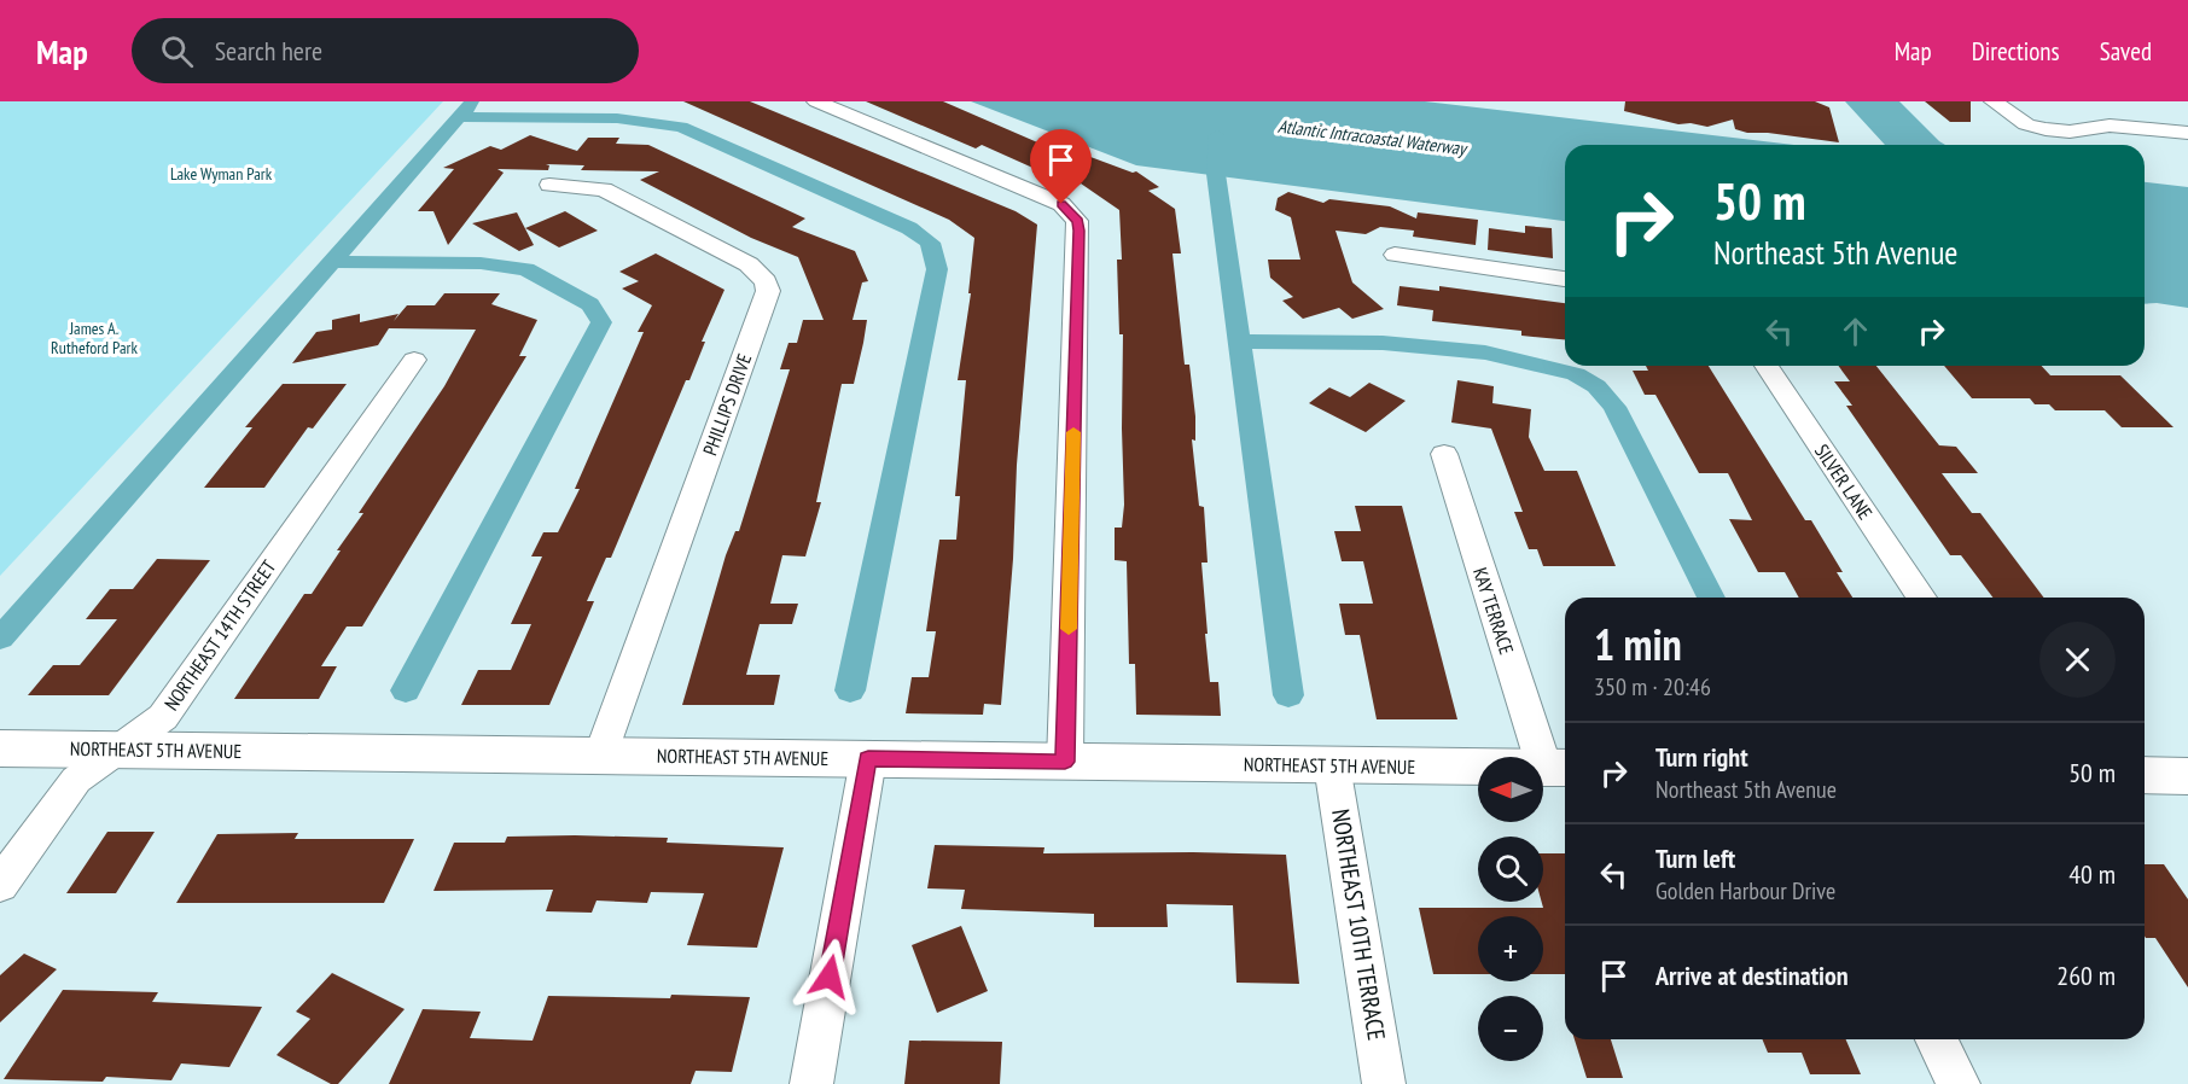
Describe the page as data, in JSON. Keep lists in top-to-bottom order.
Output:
{
  "streets": {
    "street": [
      "PHILLIPS DRIVE",
      "SILVER LANE",
      "KAY TERRACE",
      "NORTHEAST 14TH STREET",
      "NORTHEAST 5TH AVENUE",
      "NORTHEAST 10TH TERRACE"
    ]
  },
  "crossings": [
    ["PHILLIPS DRIVE", "NORTHEAST 5TH AVENUE"],
    ["KAY TERRACE", "NORTHEAST 5TH AVENUE"],
    ["NORTHEAST 14TH STREET", "NORTHEAST 5TH AVENUE"],
    ["NORTHEAST 5TH AVENUE", "NORTHEAST 10TH TERRACE"]
  ],
  "water": ["Atlantic Intracoastal Waterway"],
  "parks": ["Lake Wyman Park", "James A. Rutheford Park"],
  "north": "left",
  "page": {
    "header": "Map",
    "search": "Search here",
    "nav": ["Map", "Directions", "Saved"],
    "turn": ["50 m", "Northeast 5th Avenue"],
    "heading": ["1 min", "350 m · 20:46"],
    "list": [
      {
        "name": "Turn right",
        "note": "Northeast 5th Avenue",
        "value": "50 m"
      },
      {
        "name": "Turn left",
        "note": "Golden Harbour Drive",
        "value": "40 m"
      },
      {
        "name": "Arrive at destination",
        "value": "260 m"
      }
    ],
    "map_buttons": ["+", "−"]
  }
}
